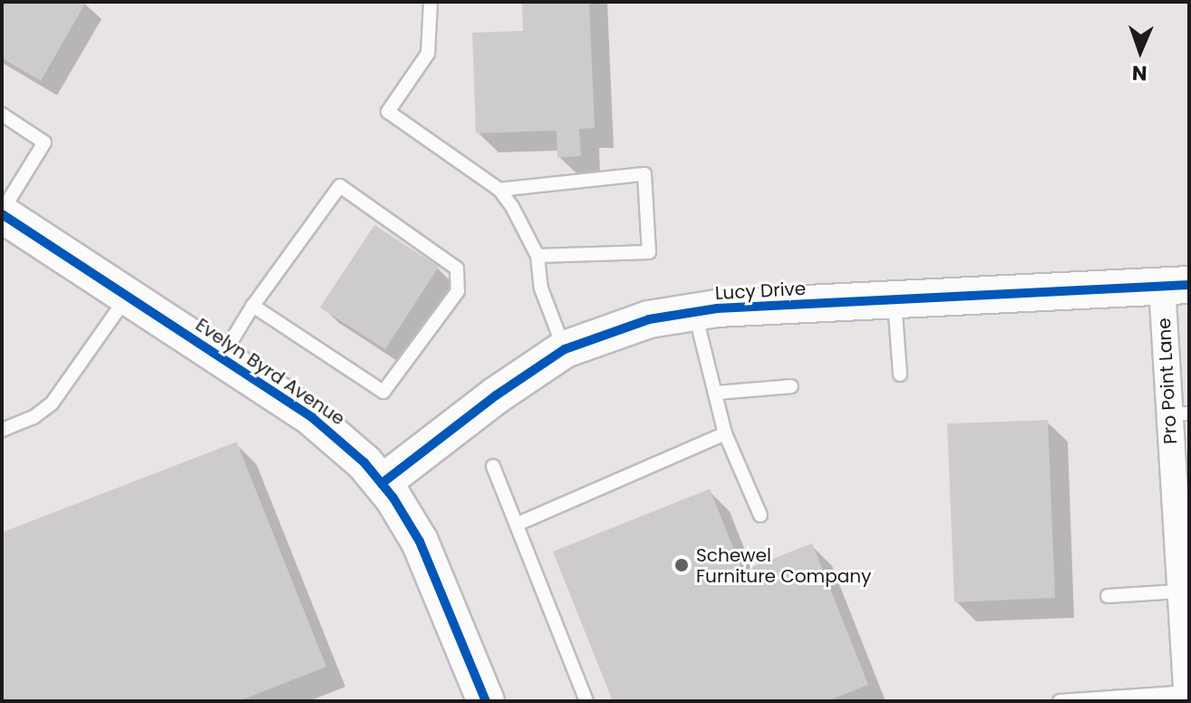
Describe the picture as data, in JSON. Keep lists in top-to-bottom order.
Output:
{
  "streets": {
    "street": ["Lucy Drive", "Evelyn Byrd Avenue", "Pro Point Lane"]
  },
  "crossings": [
    ["Lucy Drive", "Evelyn Byrd Avenue"],
    ["Lucy Drive", "Pro Point Lane"]
  ],
  "places": ["Schewel Furniture Company"],
  "north": "bottom"
}
